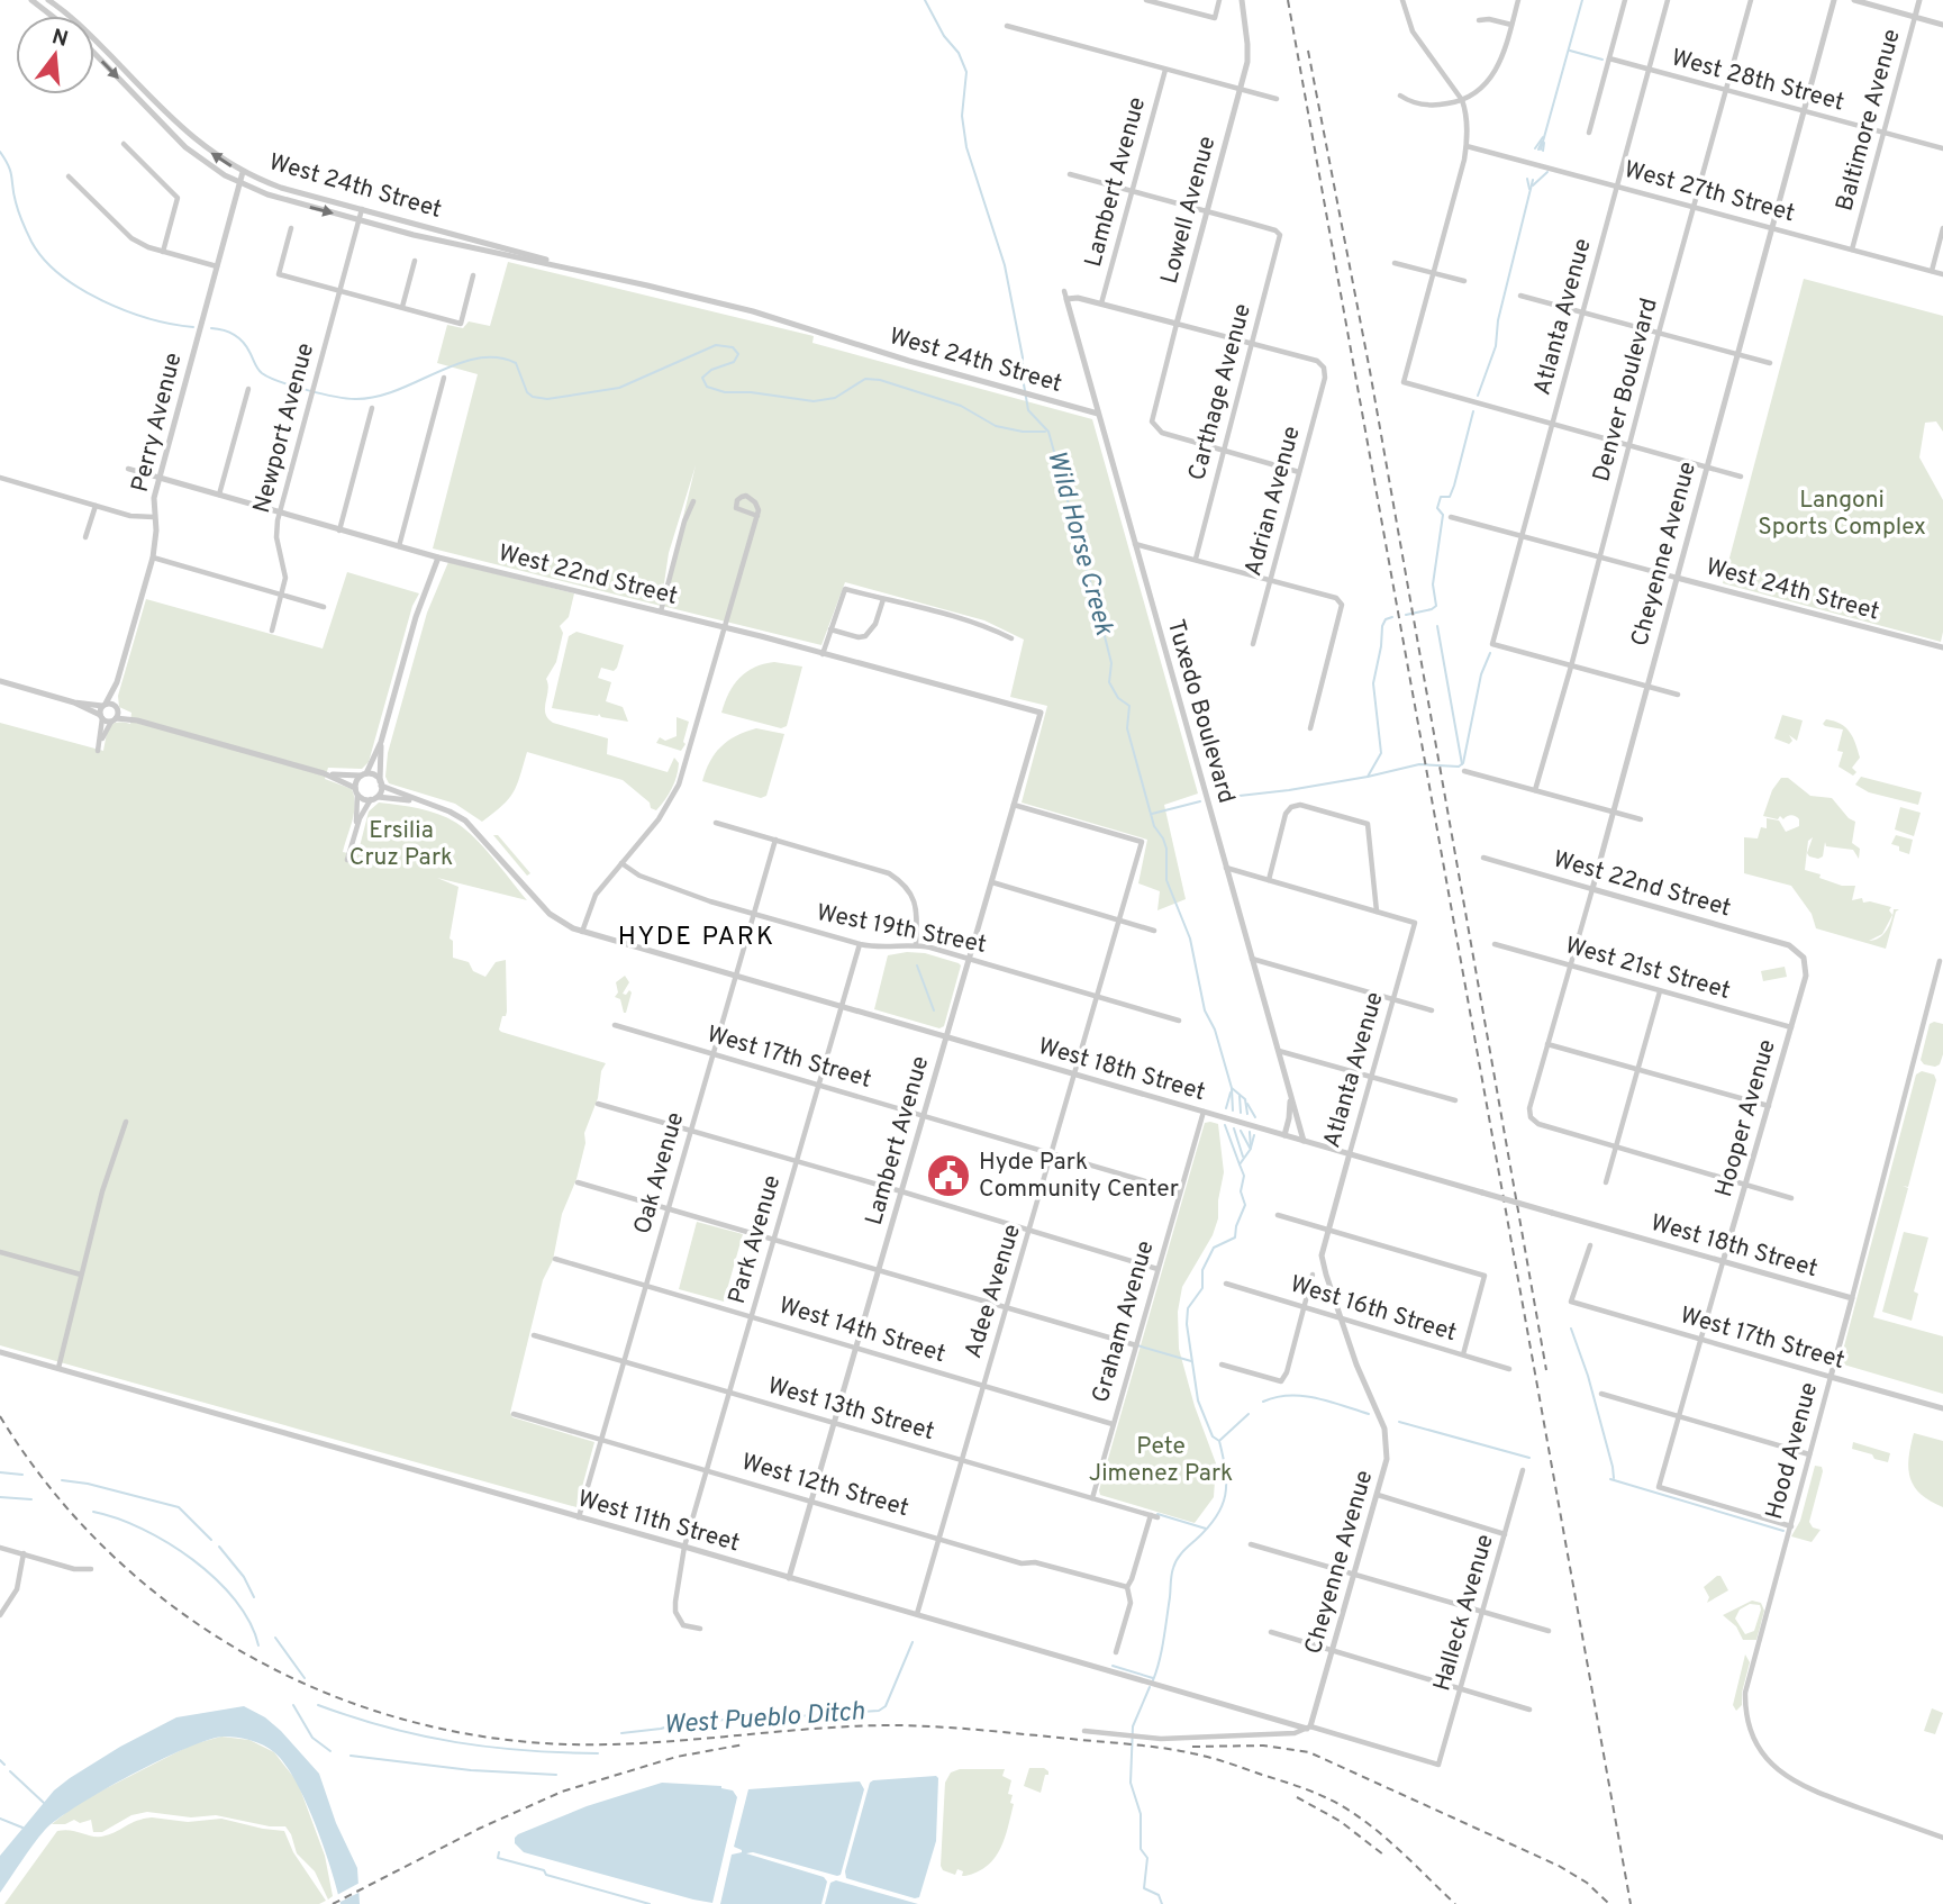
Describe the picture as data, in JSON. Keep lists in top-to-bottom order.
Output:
{
  "streets": {
    "street": [
      "West 28th Street",
      "Baltimore Avenue",
      "Lambert Avenue",
      "West 24th Street",
      "West 27th Street",
      "Lowell Avenue",
      "Atlanta Avenue",
      "Denver Boulevard",
      "Carthage Avenue",
      "Perry Avenue",
      "Newport Avenue",
      "Adrian Avenue",
      "Cheyenne Avenue",
      "West 22nd Street",
      "Tuxedo Boulevard",
      "West 19th Street",
      "West 21st Street",
      "West 17th Street",
      "West 18th Street",
      "Hooper Avenue",
      "Oak Avenue",
      "Park Avenue",
      "Adee Avenue",
      "West 16th Street",
      "Graham Avenue",
      "West 14th Street",
      "West 13th Street",
      "Hood Avenue",
      "West 12th Street",
      "West 11th Street",
      "Halleck Avenue"
    ]
  },
  "crossings": [
    ["West 28th Street", "Baltimore Avenue"],
    ["West 28th Street", "Atlanta Avenue"],
    ["West 28th Street", "Denver Boulevard"],
    ["West 28th Street", "Cheyenne Avenue"],
    ["Baltimore Avenue", "West 27th Street"],
    ["Lambert Avenue", "West 22nd Street"],
    ["Lambert Avenue", "West 19th Street"],
    ["Lambert Avenue", "West 17th Street"],
    ["Lambert Avenue", "West 18th Street"],
    ["Lambert Avenue", "Adee Avenue"],
    ["Lambert Avenue", "West 14th Street"],
    ["Lambert Avenue", "West 13th Street"],
    ["Lambert Avenue", "West 12th Street"],
    ["Lambert Avenue", "West 11th Street"],
    ["West 24th Street", "Atlanta Avenue"],
    ["West 24th Street", "Denver Boulevard"],
    ["West 24th Street", "Perry Avenue"],
    ["West 24th Street", "Newport Avenue"],
    ["West 24th Street", "Cheyenne Avenue"],
    ["West 24th Street", "Tuxedo Boulevard"],
    ["West 27th Street", "Atlanta Avenue"],
    ["West 27th Street", "Denver Boulevard"],
    ["West 27th Street", "Cheyenne Avenue"],
    ["Lowell Avenue", "Carthage Avenue"],
    ["Atlanta Avenue", "Denver Boulevard"],
    ["Atlanta Avenue", "Cheyenne Avenue"],
    ["Atlanta Avenue", "West 18th Street"],
    ["Carthage Avenue", "Adrian Avenue"],
    ["Perry Avenue", "West 22nd Street"],
    ["Newport Avenue", "West 22nd Street"],
    ["Cheyenne Avenue", "West 22nd Street"],
    ["Cheyenne Avenue", "West 21st Street"],
    ["Cheyenne Avenue", "West 16th Street"],
    ["Cheyenne Avenue", "West 11th Street"],
    ["West 22nd Street", "Hooper Avenue"],
    ["Tuxedo Boulevard", "West 18th Street"],
    ["West 19th Street", "Oak Avenue"],
    ["West 19th Street", "Park Avenue"],
    ["West 19th Street", "Adee Avenue"],
    ["West 21st Street", "Hooper Avenue"],
    ["West 17th Street", "Hooper Avenue"],
    ["West 17th Street", "Oak Avenue"],
    ["West 17th Street", "Park Avenue"],
    ["West 17th Street", "Adee Avenue"],
    ["West 17th Street", "Graham Avenue"],
    ["West 17th Street", "Hood Avenue"],
    ["West 18th Street", "Hooper Avenue"],
    ["West 18th Street", "Oak Avenue"],
    ["West 18th Street", "Park Avenue"],
    ["West 18th Street", "Adee Avenue"],
    ["West 18th Street", "Graham Avenue"],
    ["West 18th Street", "Hood Avenue"],
    ["Hooper Avenue", "Hood Avenue"],
    ["Oak Avenue", "West 14th Street"],
    ["Oak Avenue", "West 13th Street"],
    ["Oak Avenue", "West 12th Street"],
    ["Oak Avenue", "West 11th Street"],
    ["Park Avenue", "West 14th Street"],
    ["Park Avenue", "West 13th Street"],
    ["Park Avenue", "West 12th Street"],
    ["Park Avenue", "West 11th Street"],
    ["Adee Avenue", "West 14th Street"],
    ["Adee Avenue", "West 13th Street"],
    ["Adee Avenue", "West 12th Street"],
    ["Adee Avenue", "West 11th Street"],
    ["Graham Avenue", "West 14th Street"],
    ["Graham Avenue", "West 13th Street"],
    ["West 13th Street", "West 12th Street"],
    ["West 11th Street", "Halleck Avenue"]
  ],
  "districts": ["HYDE PARK"],
  "water": ["Wild Horse Creek", "West Pueblo Ditch"],
  "parks": ["Langoni Sports Complex", "Ersilia Cruz Park", "Pete Jimenez Park"],
  "places": {
    "public building": ["Hyde Park Community Center"]
  },
  "north": "top"
}
